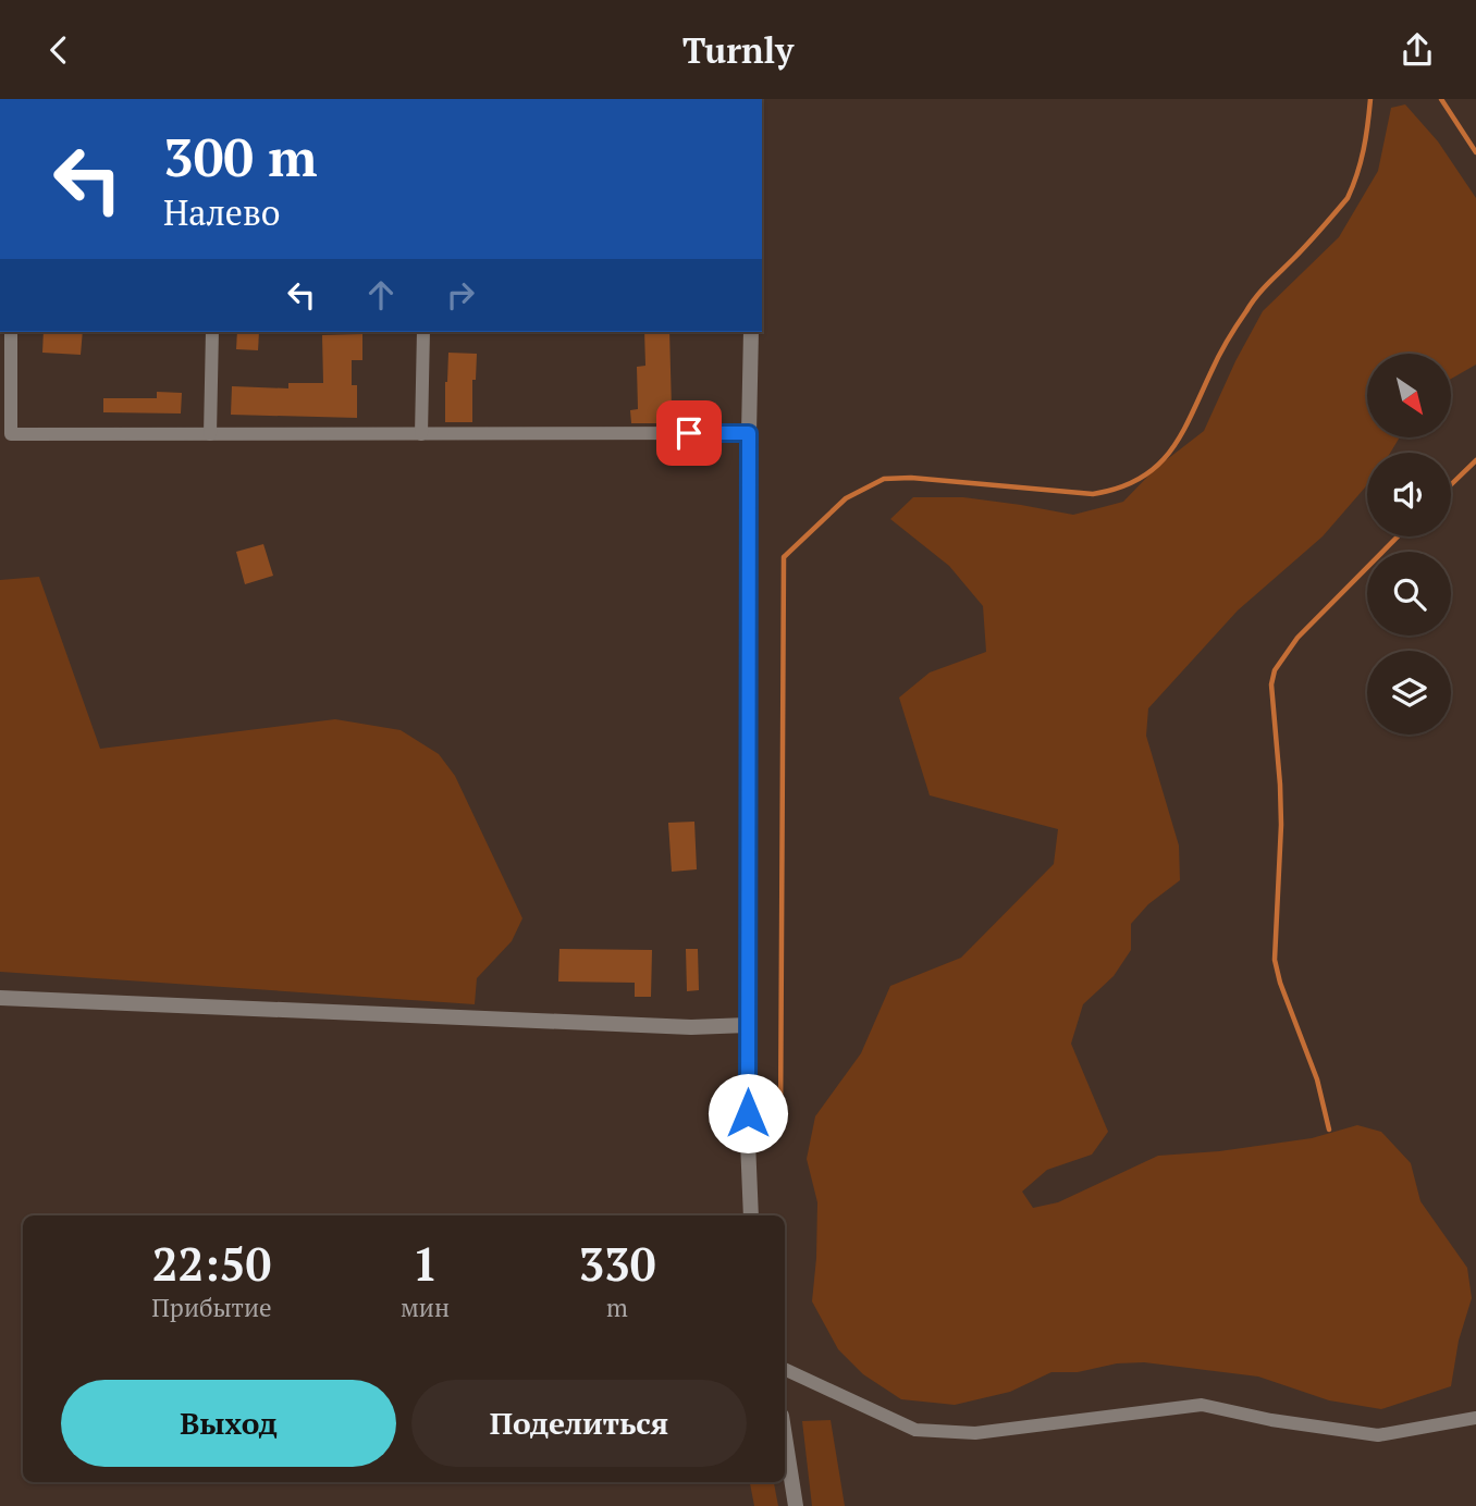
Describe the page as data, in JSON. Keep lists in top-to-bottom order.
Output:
{
  "north": "bottom right",
  "page": {
    "header": "Turnly",
    "turn": ["300 m", "Налево"],
    "eta": [
      "22:50",
      "Прибытие",
      "1",
      "мин",
      "330",
      "m"
    ],
    "buttons": ["Выход", "Поделиться"]
  }
}
